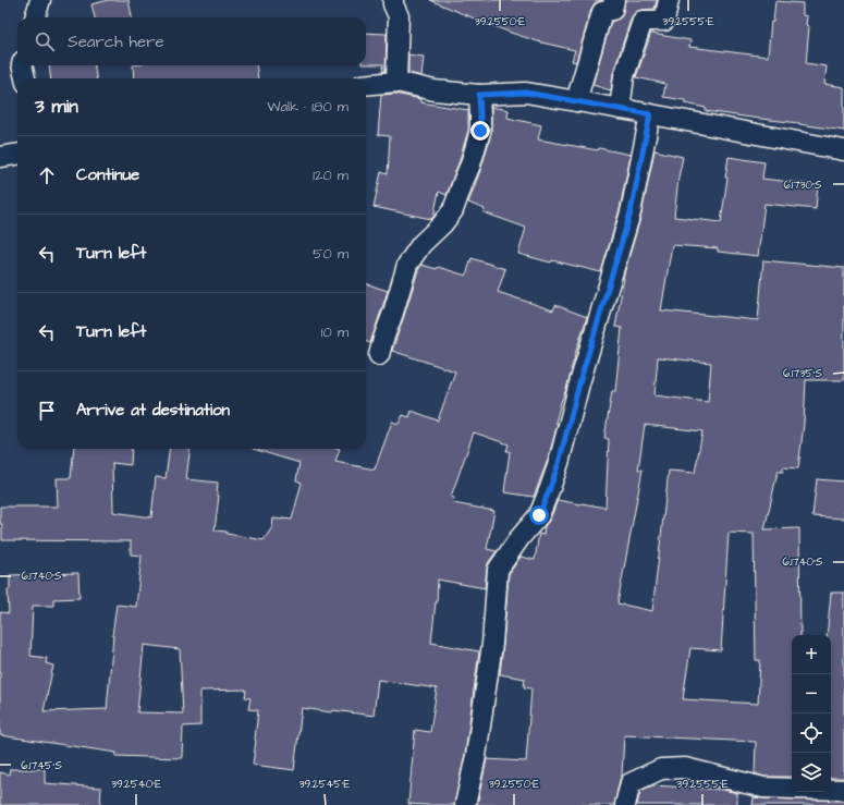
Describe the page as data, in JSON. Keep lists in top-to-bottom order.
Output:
{
  "page": {
    "search": "Search here",
    "heading": ["3 min", "Walk · 180 m"],
    "list": [
      ["Continue", "120 m"],
      ["Turn left", "50 m"],
      ["Turn left", "10 m"],
      "Arrive at destination"
    ],
    "map_buttons": ["+", "−"]
  },
  "coordinates": [
    "39.2550°E",
    "39.2555°E",
    "6.1730°S",
    "6.1735°S",
    "6.1740°S",
    "6.1745°S",
    "39.2540°E",
    "39.2545°E"
  ]
}
